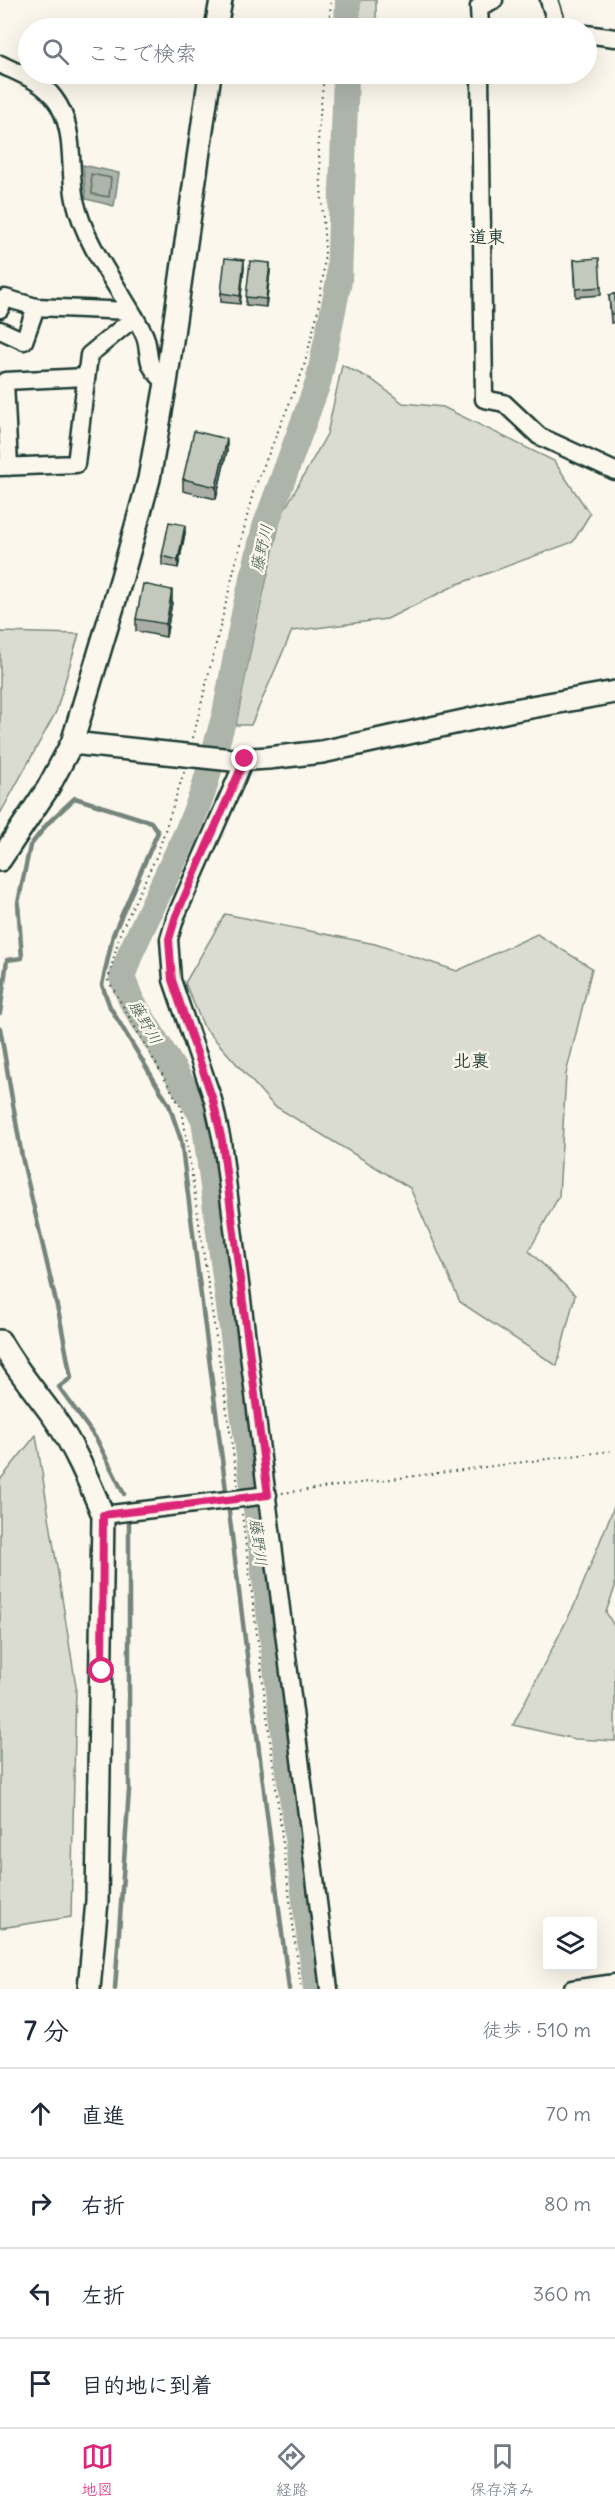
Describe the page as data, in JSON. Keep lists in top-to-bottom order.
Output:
{
  "districts": ["道東", "北裏"],
  "water": ["藤野川"],
  "page": {
    "search": "ここで検索",
    "heading": ["7 分", "徒歩 · 510 m"],
    "list": [
      ["直進", "70 m"],
      ["右折", "80 m"],
      ["左折", "360 m"],
      "目的地に到着"
    ],
    "nav": ["地図", "経路", "保存済み"]
  }
}
